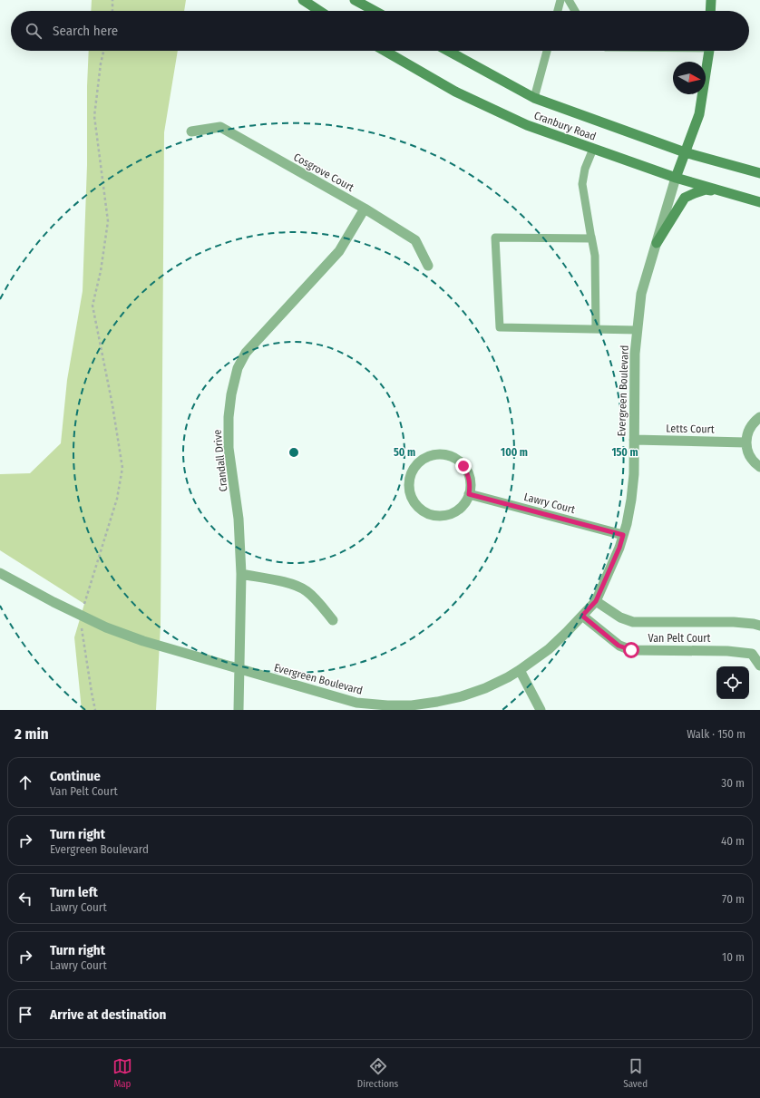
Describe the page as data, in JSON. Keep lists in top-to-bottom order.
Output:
{
  "streets": {
    "main road": ["Cranbury Road"],
    "street": [
      "Cosgrove Court",
      "Evergreen Boulevard",
      "Letts Court",
      "Crandall Drive",
      "Lawry Court",
      "Van Pelt Court"
    ]
  },
  "crossings": [
    ["Cranbury Road", "Evergreen Boulevard"],
    ["Cosgrove Court", "Crandall Drive"],
    ["Evergreen Boulevard", "Letts Court"],
    ["Evergreen Boulevard", "Crandall Drive"],
    ["Evergreen Boulevard", "Lawry Court"],
    ["Evergreen Boulevard", "Van Pelt Court"]
  ],
  "north": "right",
  "page": {
    "search": "Search here",
    "heading": ["2 min", "Walk · 150 m"],
    "list": [
      ["Continue", "Van Pelt Court", "30 m"],
      ["Turn right", "Evergreen Boulevard", "40 m"],
      ["Turn left", "Lawry Court", "70 m"],
      ["Turn right", "Lawry Court", "10 m"],
      "Arrive at destination"
    ],
    "nav": ["Map", "Directions", "Saved"]
  },
  "rings": ["50 m", "100 m", "150 m"]
}
